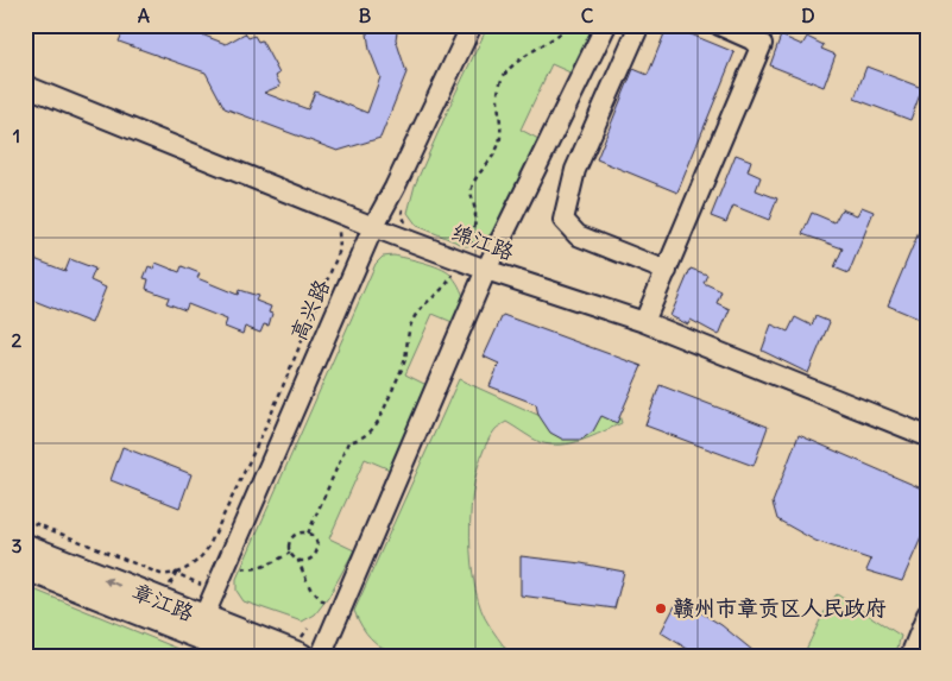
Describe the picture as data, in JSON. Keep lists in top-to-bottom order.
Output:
{
  "streets": {
    "main road": ["章江路"],
    "street": ["绵江路", "高兴路"]
  },
  "crossings": [
    ["绵江路", "高兴路"],
    ["高兴路", "章江路"]
  ],
  "places": ["赣州市章贡区人民政府"],
  "grid": {
    "columns": [
      "A",
      "B",
      "C",
      "D"
    ],
    "rows": ["1", "2", "3"]
  }
}
